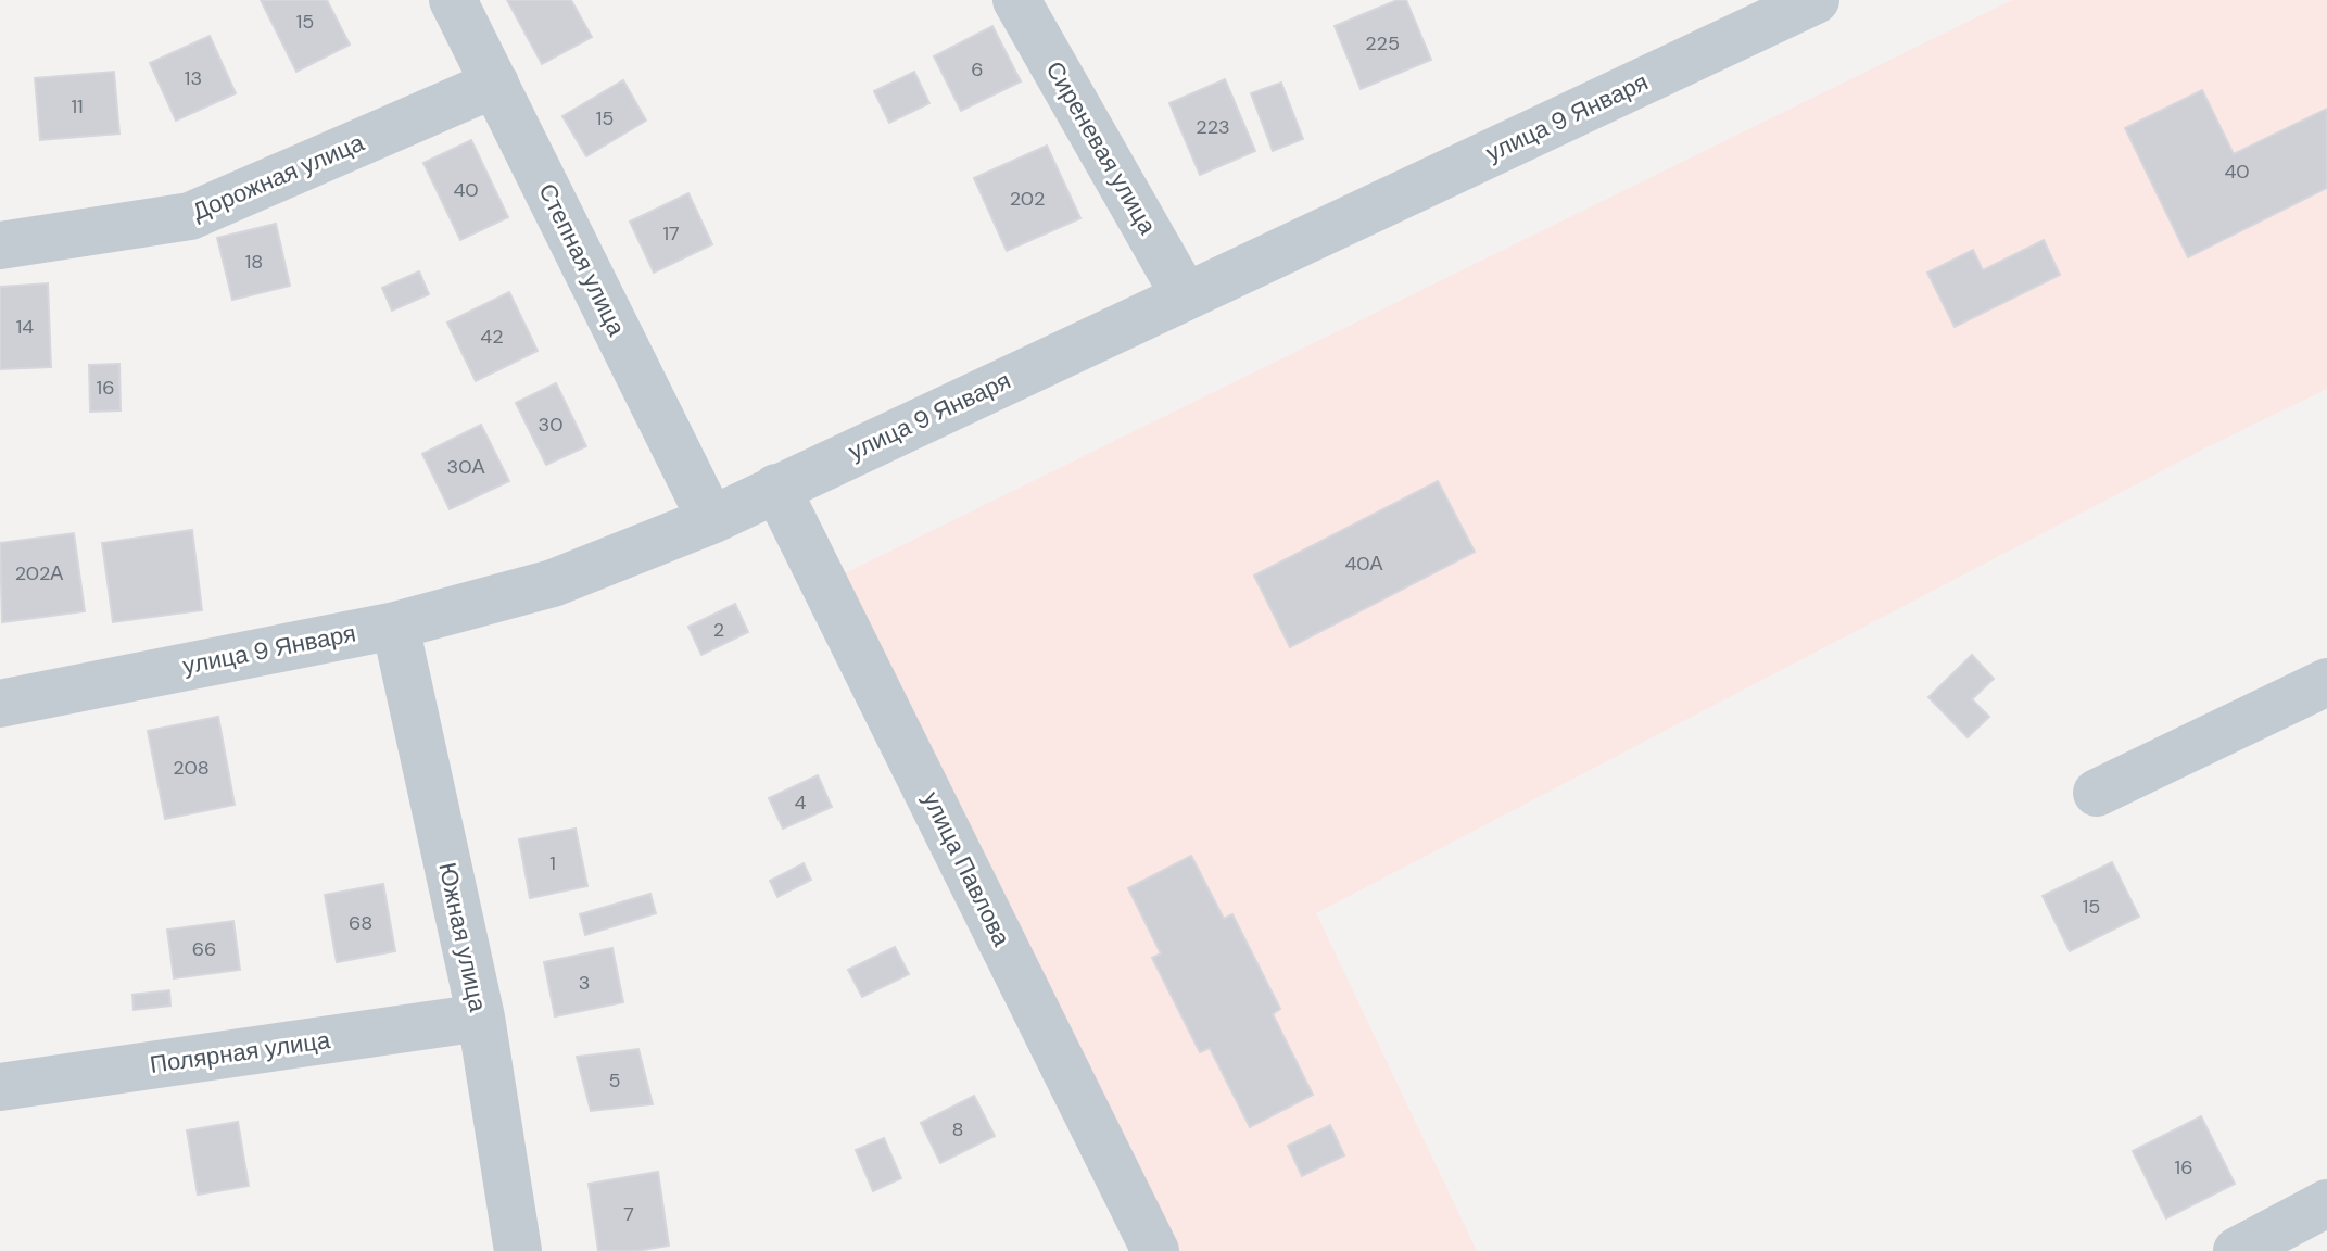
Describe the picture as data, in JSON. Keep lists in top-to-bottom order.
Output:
{
  "streets": {
    "street": [
      "улица 9 Января",
      "Сиреневая улица",
      "Дорожная улица",
      "Степная улица",
      "улица Павлова",
      "Южная улица",
      "Полярная улица"
    ]
  },
  "crossings": [
    ["улица 9 Января", "Сиреневая улица"],
    ["улица 9 Января", "Степная улица"],
    ["улица 9 Января", "улица Павлова"],
    ["улица 9 Января", "Южная улица"],
    ["Дорожная улица", "Степная улица"],
    ["Южная улица", "Полярная улица"]
  ],
  "house_numbers": [
    "15",
    "225",
    "6",
    "13",
    "11",
    "15",
    "223",
    "40",
    "40",
    "202",
    "17",
    "18",
    "14",
    "42",
    "16",
    "30",
    "30А",
    "40А",
    "202А",
    "2",
    "208",
    "4",
    "1",
    "15",
    "68",
    "66",
    "3",
    "5",
    "8",
    "16",
    "7"
  ]
}
